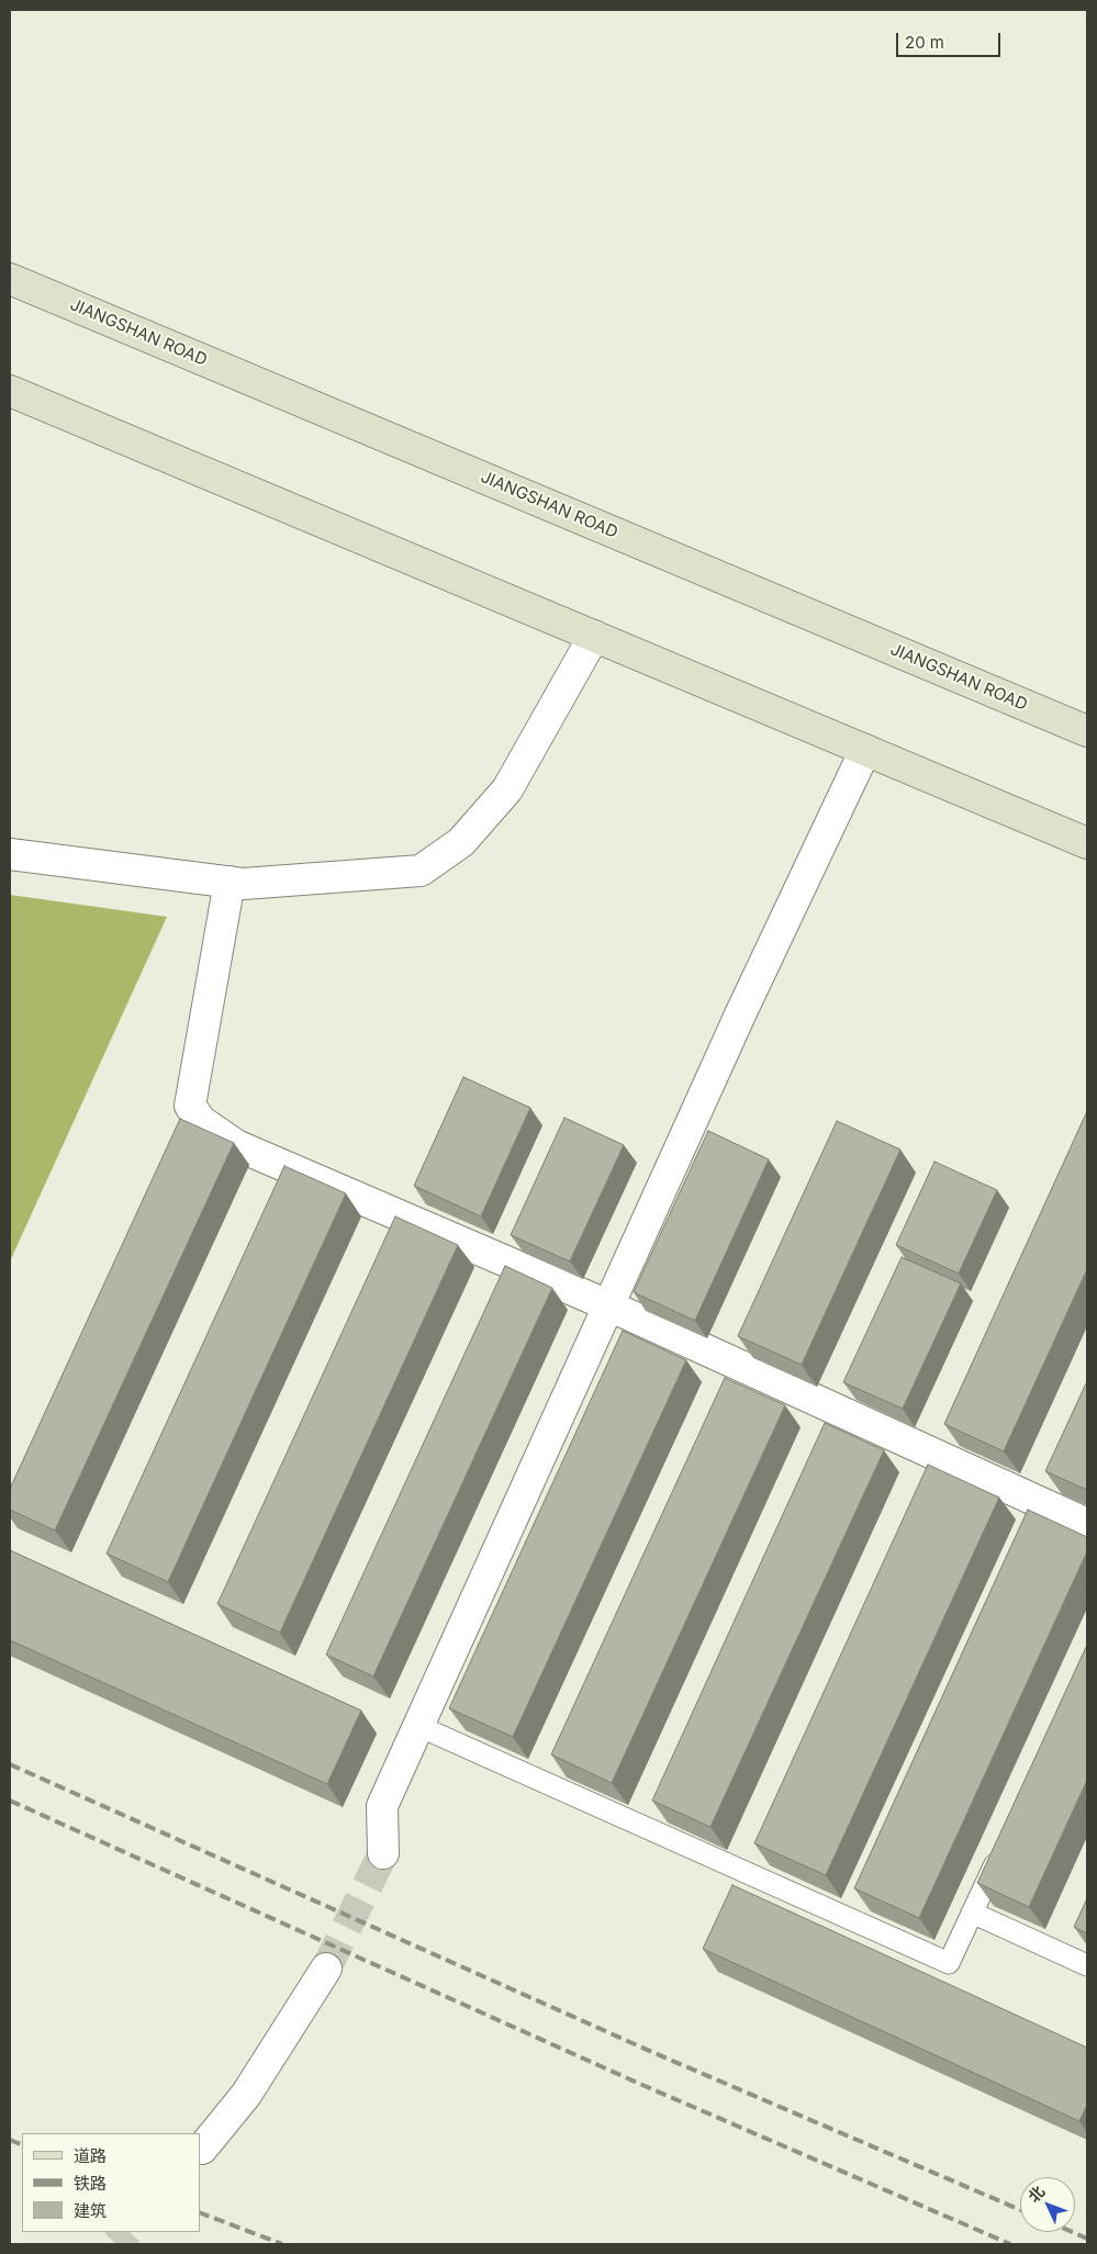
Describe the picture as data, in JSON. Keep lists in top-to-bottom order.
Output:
{
  "streets": {
    "main road": ["JIANGSHAN ROAD"]
  },
  "legend": ["道路", "铁路", "建筑"],
  "scale_bar": "20 m",
  "north": "top left"
}
